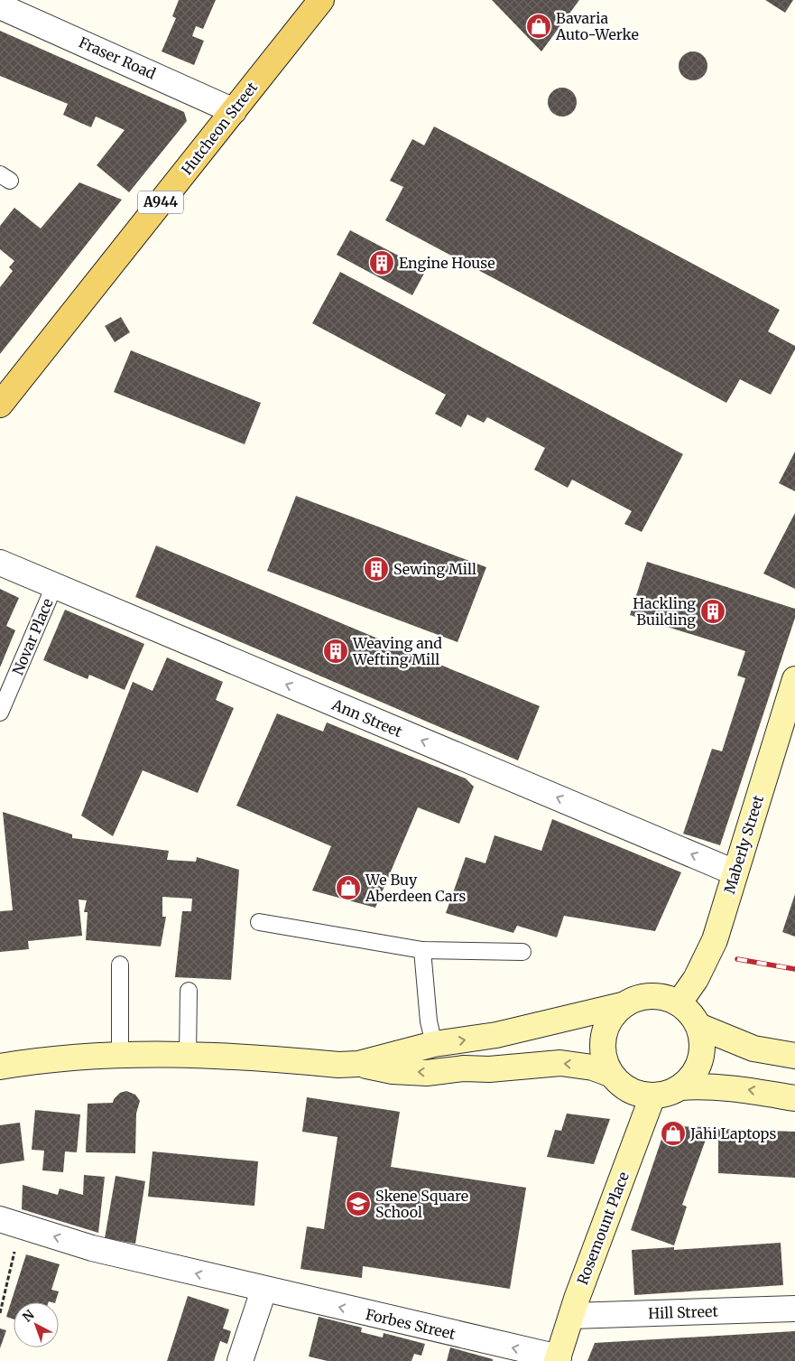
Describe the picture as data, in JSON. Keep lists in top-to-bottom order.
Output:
{
  "streets": {
    "main road": [
      "Hutcheon Street",
      "A944",
      "Maberly Street",
      "Rosemount Place"
    ],
    "street": [
      "Fraser Road",
      "Ann Street",
      "Hill Street",
      "Forbes Street"
    ],
    "lane": ["Novar Place"]
  },
  "crossings": [
    ["Fraser Road", "Hutcheon Street"],
    ["Novar Place", "Ann Street"],
    ["Ann Street", "Maberly Street"],
    ["Maberly Street", "Rosemount Place"],
    ["Rosemount Place", "Hill Street"],
    ["Rosemount Place", "Forbes Street"]
  ],
  "one_way": ["Ann Street", "Forbes Street"],
  "places": {
    "shop": ["Bavaria Auto-Werke", "We Buy Aberdeen Cars", "Jahi Laptops"],
    "building": [
      "Engine House",
      "Sewing Mill",
      "Hackling Building",
      "Weaving and Wefting Mill"
    ],
    "school or university": ["Skene Square School"]
  },
  "north": "top left"
}
